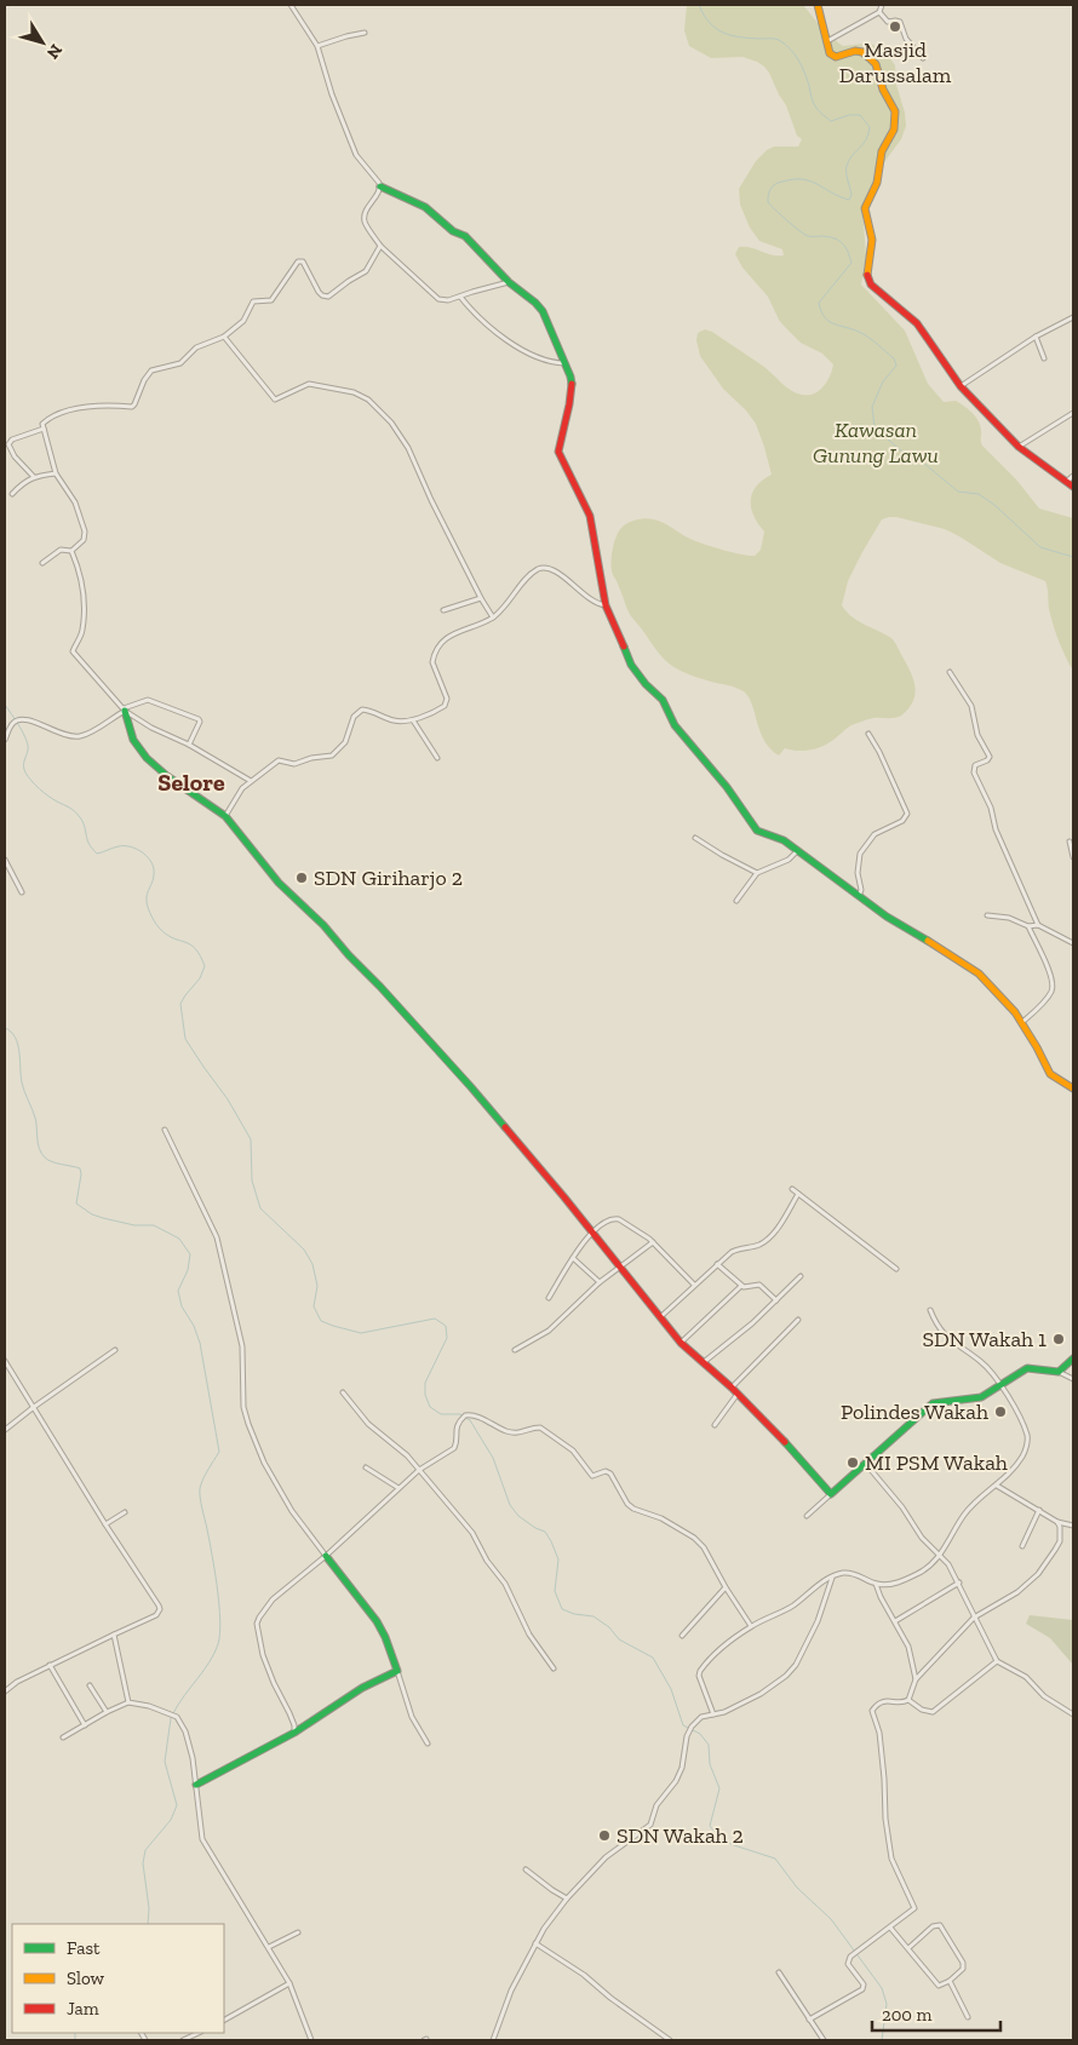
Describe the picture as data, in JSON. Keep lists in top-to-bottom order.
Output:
{
  "districts": ["Selore"],
  "parks": ["Kawasan Gunung Lawu"],
  "places": [
    "Masjid Darussalam",
    "SDN Giriharjo 2",
    "SDN Wakah 1",
    "Polindes Wakah",
    "MI PSM Wakah",
    "SDN Wakah 2"
  ],
  "legend": ["Fast", "Slow", "Jam"],
  "scale_bar": "200 m",
  "north": "bottom right"
}
